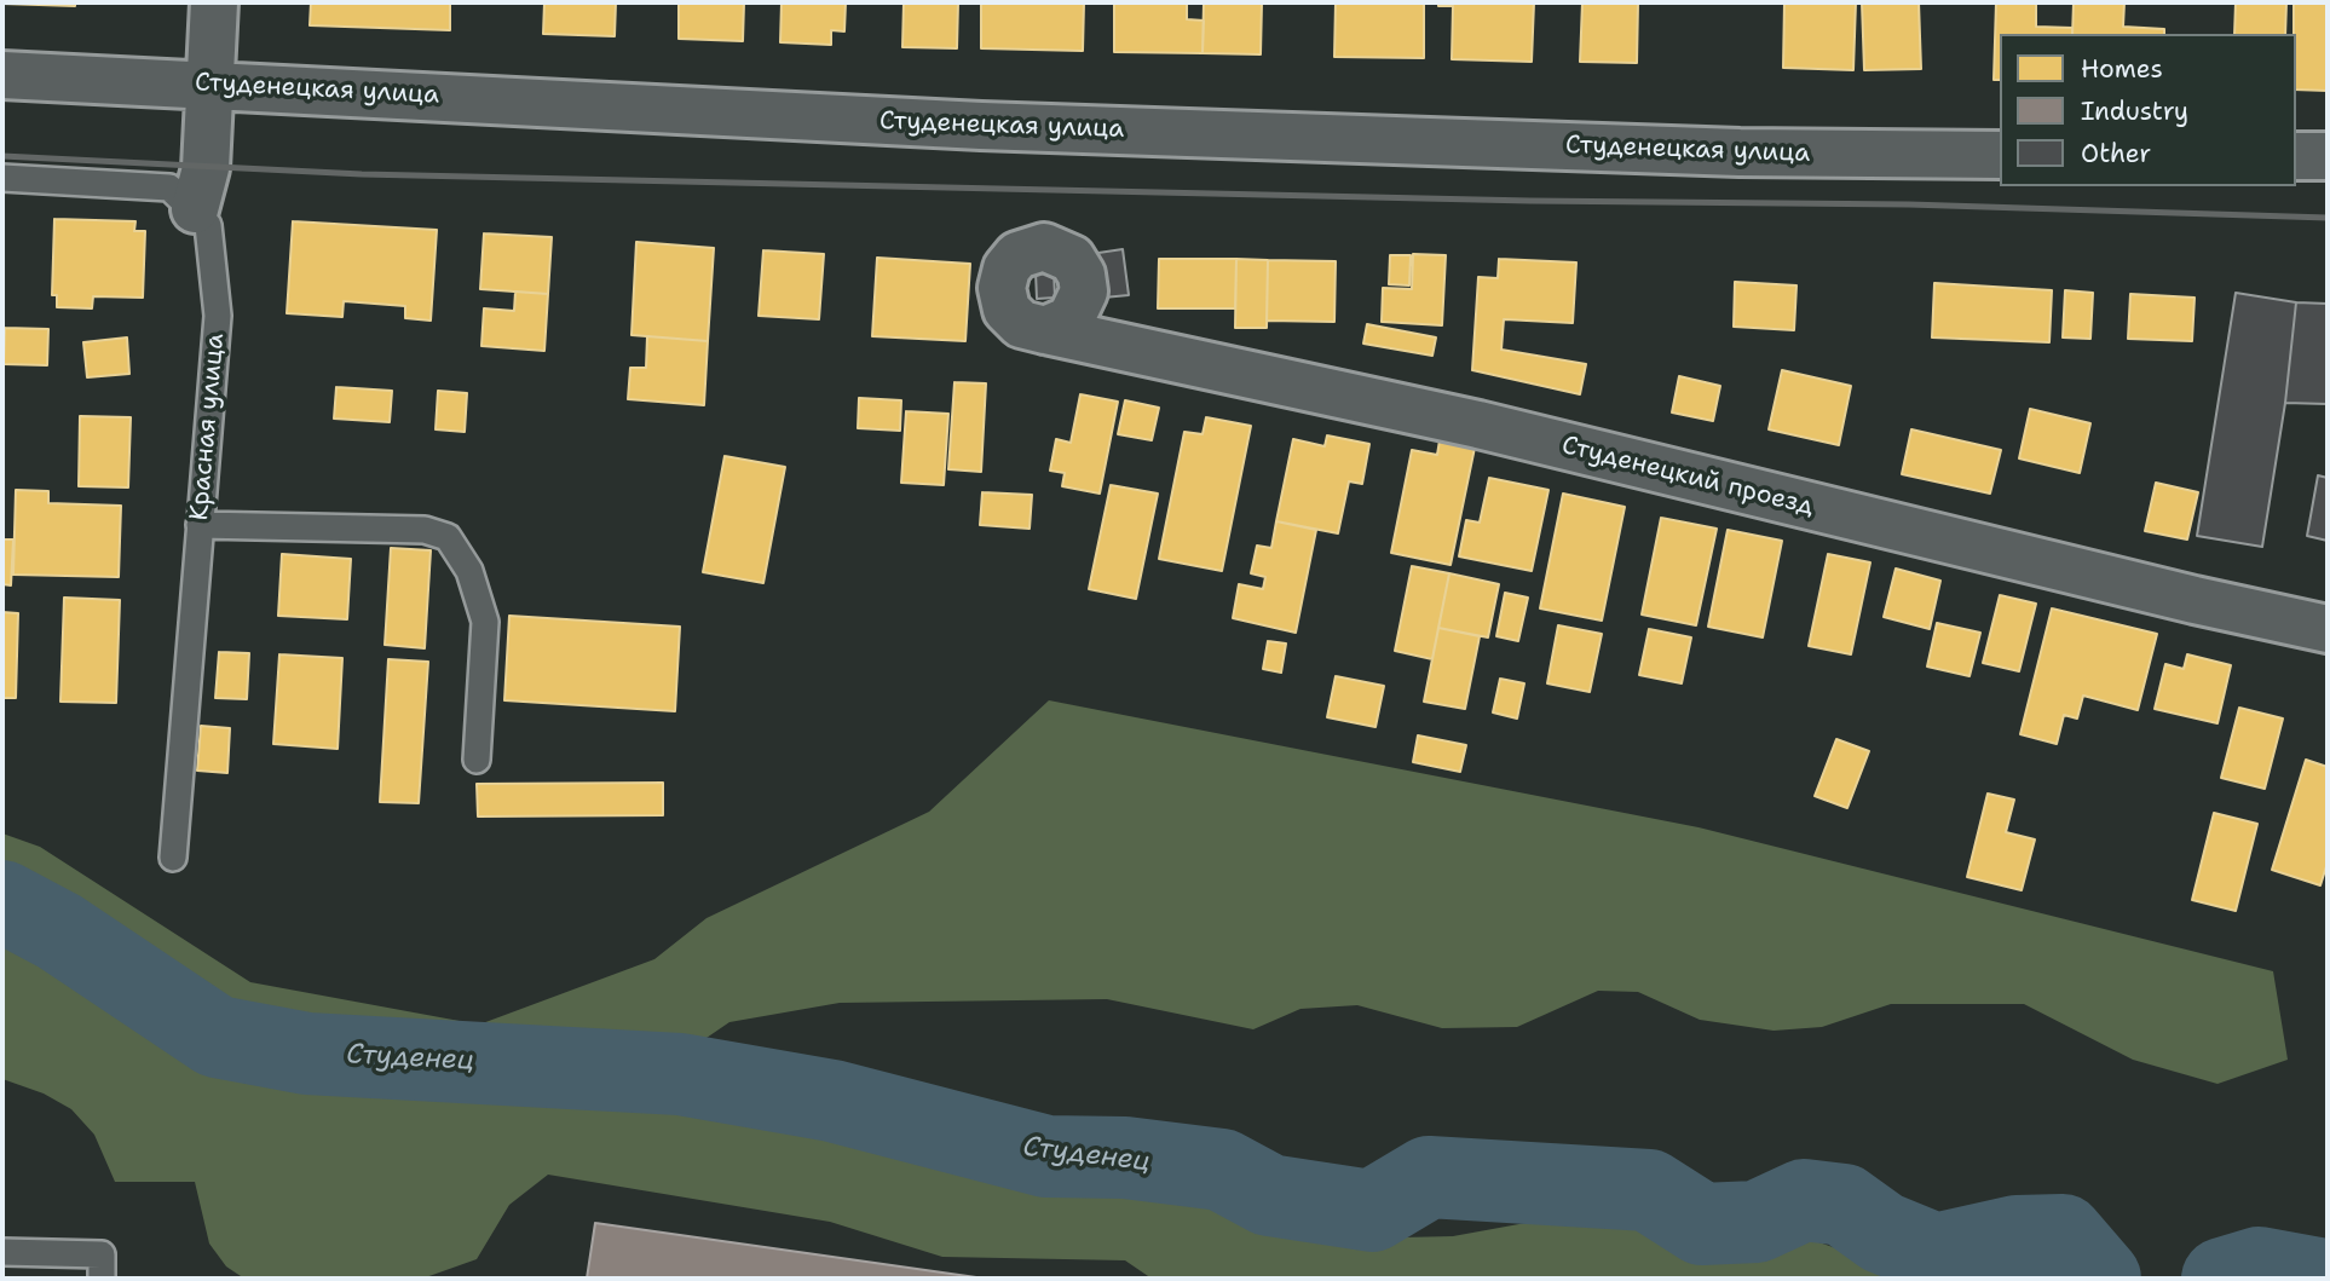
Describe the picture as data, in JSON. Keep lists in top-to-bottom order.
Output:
{
  "streets": {
    "street": ["Студенецкая улица", "Студенецкий проезд"],
    "lane": ["Красная улица"]
  },
  "water": ["Студенец"],
  "legend": ["Homes", "Industry", "Other"]
}
